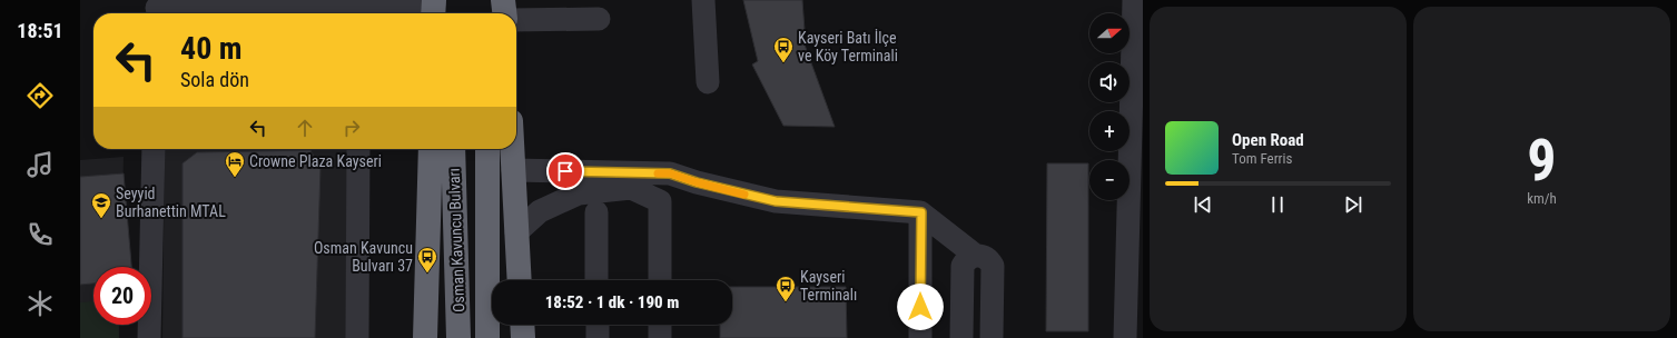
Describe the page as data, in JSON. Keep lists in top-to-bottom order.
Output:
{
  "streets": {
    "highway": ["Osman Kavuncu Bulvarı"]
  },
  "places": {
    "bus stop": ["Kayseri Batı İlçe ve Köy Terminali", "Osman Kavuncu Bulvarı 37", "Kayseri Terminalı"],
    "hotel": ["Crowne Plaza Kayseri"],
    "school or university": ["Seyyid Burhanettin MTAL"]
  },
  "north": "right",
  "page": {
    "tabs": "18:51",
    "tile": ["9", "km/h"],
    "map_buttons": ["+", "−"],
    "turn": ["40 m", "Sola dön"],
    "song": ["Open Road", "Tom Ferris"],
    "limit": "20",
    "trip": "18:52 · 1 dk · 190 m"
  }
}
